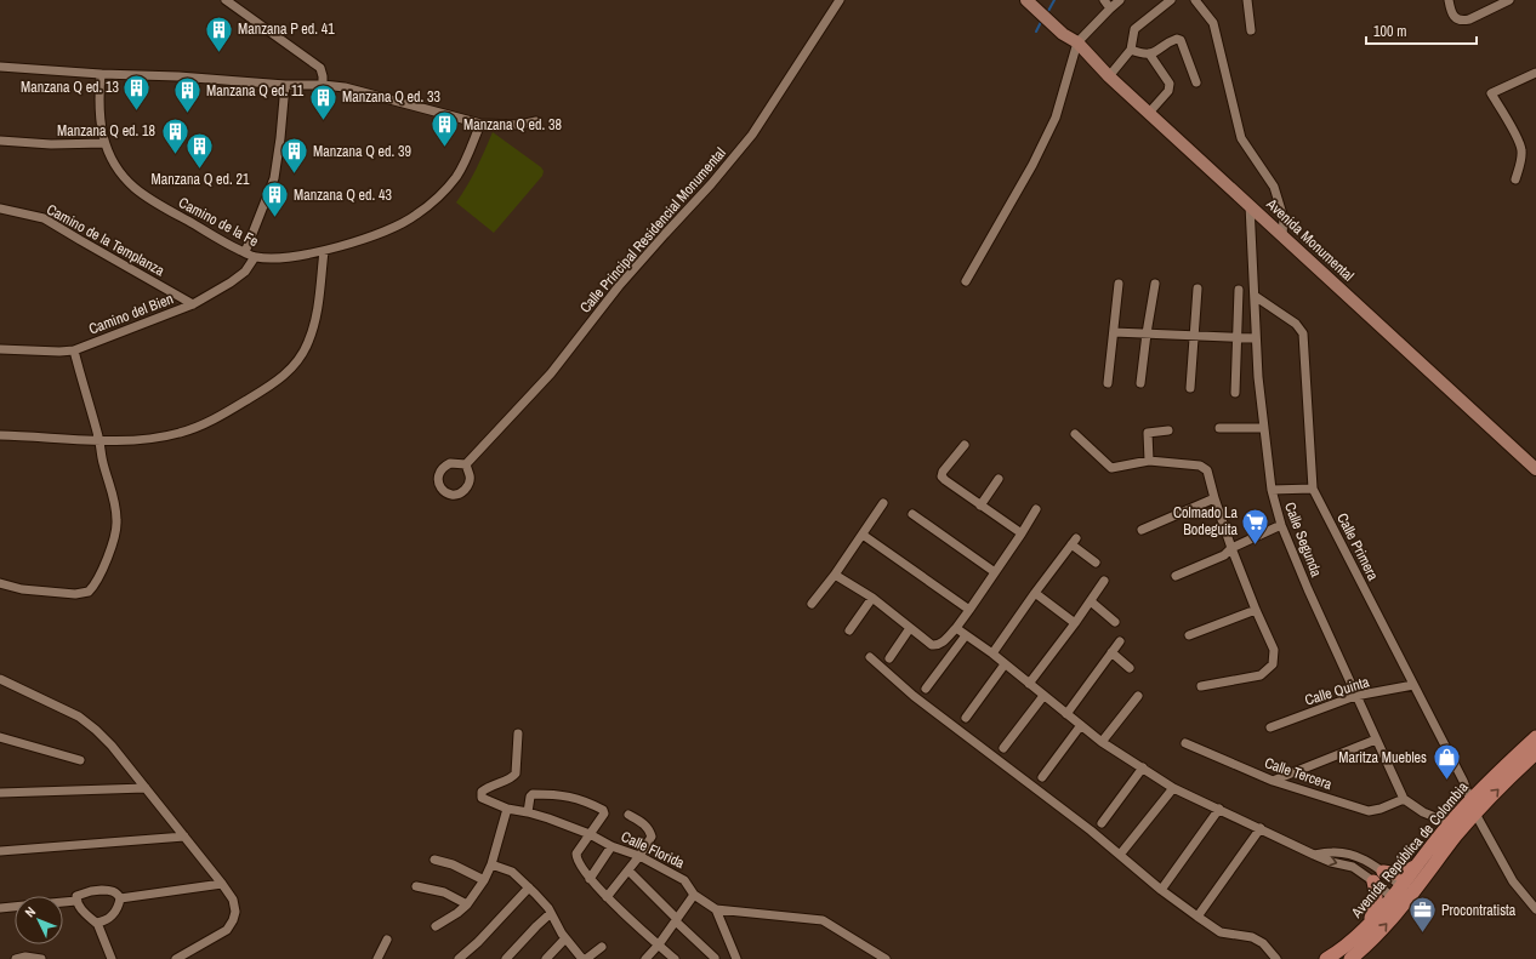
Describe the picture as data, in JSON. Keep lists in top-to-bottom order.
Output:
{
  "streets": {
    "main road": ["Avenida Monumental", "Avenida República de Colombia"],
    "street": [
      "Camino de la Fe",
      "Calle Principal Residencial Monumental",
      "Camino de la Templanza",
      "Camino del Bien",
      "Calle Segunda",
      "Calle Primera",
      "Calle Quinta",
      "Calle Tercera",
      "Calle Florida"
    ]
  },
  "crossings": [
    ["Camino de la Fe", "Camino del Bien"],
    ["Camino de la Templanza", "Camino del Bien"],
    ["Avenida Monumental", "Calle Segunda"],
    ["Calle Segunda", "Calle Primera"],
    ["Calle Segunda", "Calle Quinta"],
    ["Calle Segunda", "Calle Tercera"],
    ["Calle Primera", "Calle Quinta"],
    ["Calle Primera", "Avenida República de Colombia"]
  ],
  "places": {
    "building": [
      "Manzana P ed. 41",
      "Manzana Q ed. 13",
      "Manzana Q ed. 11",
      "Manzana Q ed. 33",
      "Manzana Q ed. 38",
      "Manzana Q ed. 18",
      "Manzana Q ed. 21",
      "Manzana Q ed. 39",
      "Manzana Q ed. 43"
    ],
    "supermarket": ["Colmado La Bodeguita"],
    "shop": ["Maritza Muebles"],
    "office": ["Procontratista"]
  },
  "scale_bar": "100 m",
  "north": "top left"
}
